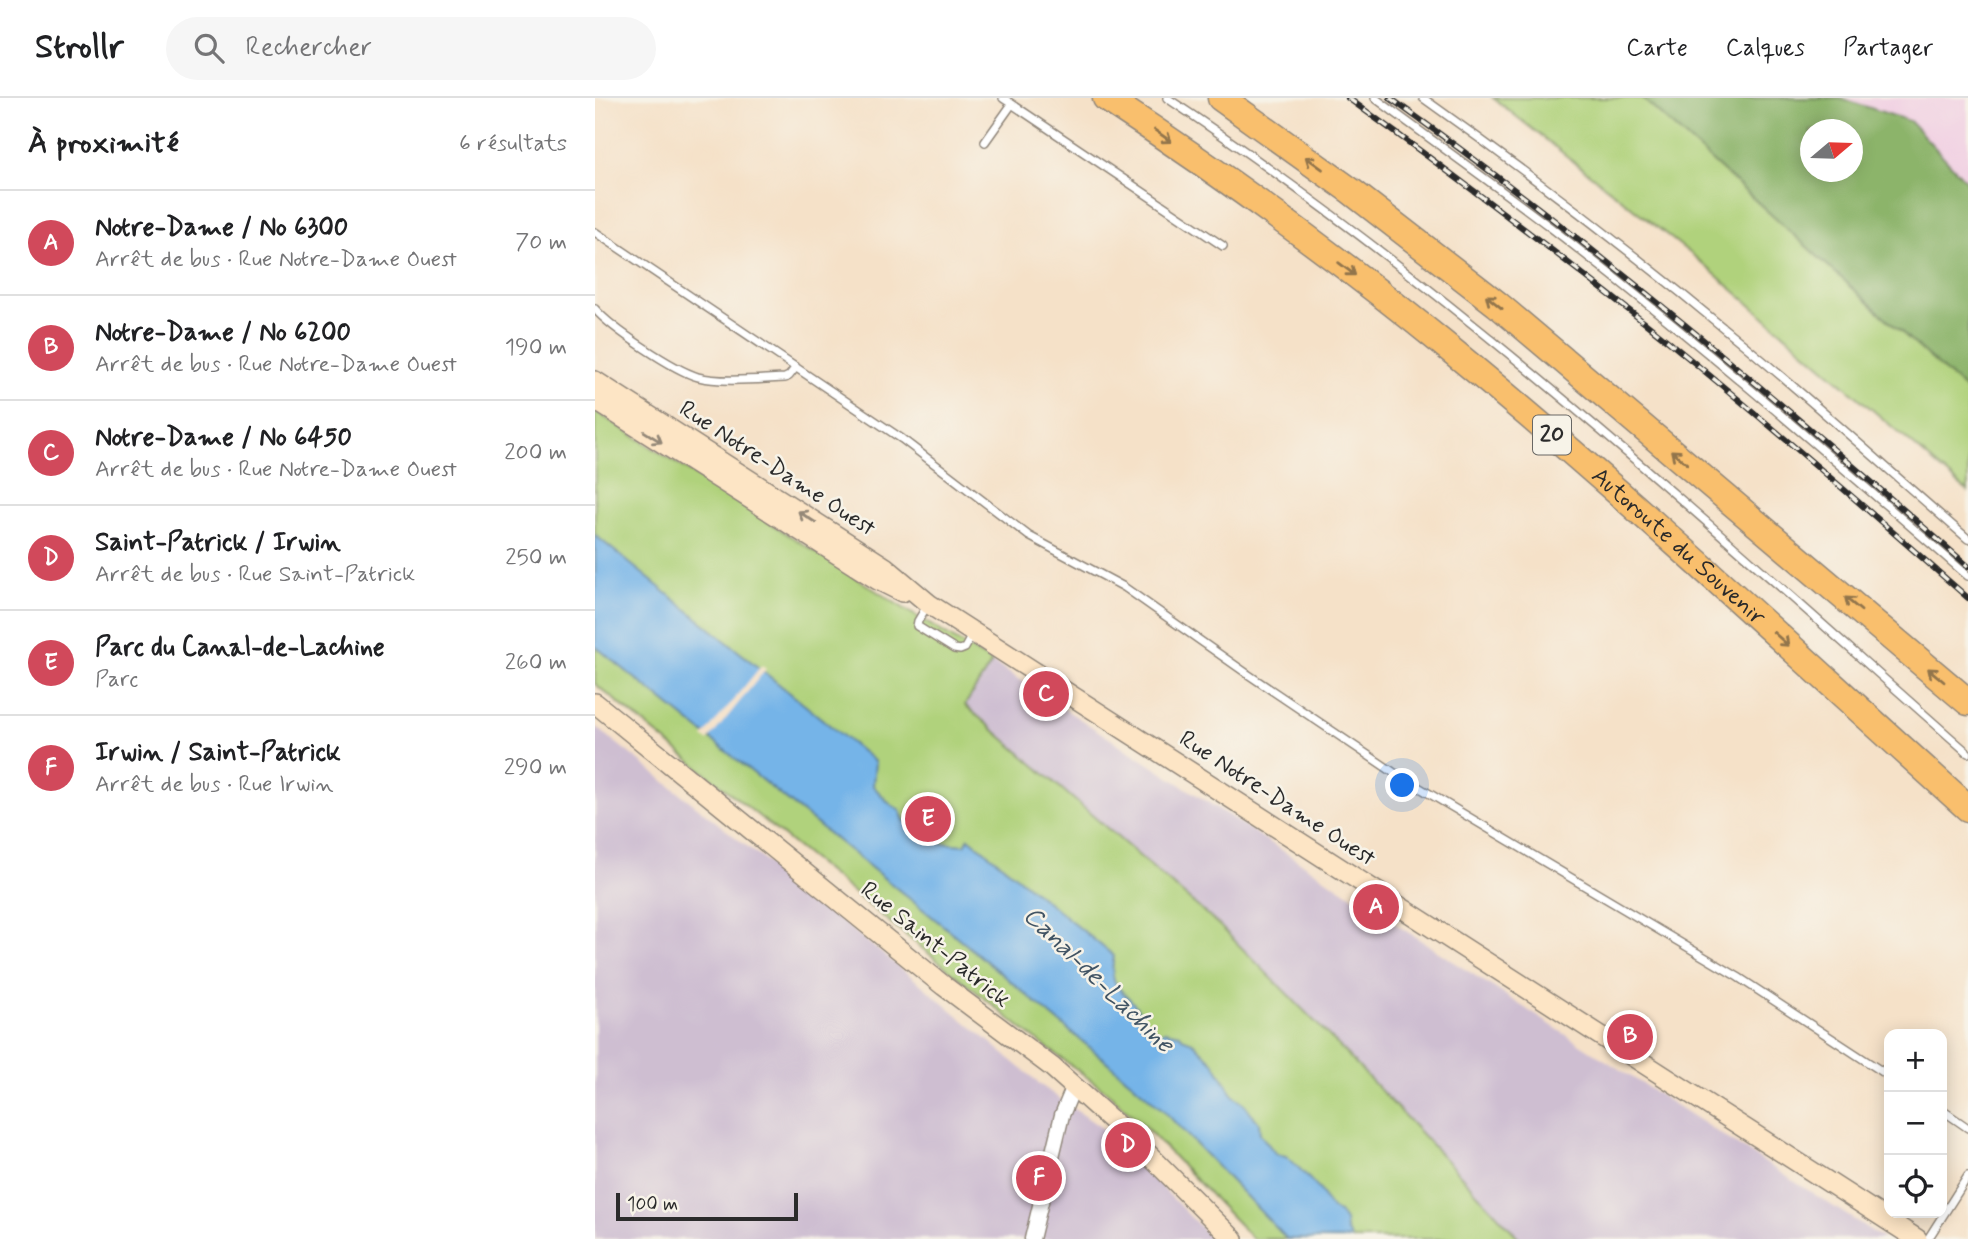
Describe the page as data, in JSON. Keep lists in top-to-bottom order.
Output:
{
  "streets": {
    "highway": ["20", "Autoroute du Souvenir"],
    "main road": ["Rue Notre-Dame Ouest", "Rue Saint-Patrick"]
  },
  "water": ["Canal-de-Lachine"],
  "scale_bar": "100 m",
  "north": "right",
  "page": {
    "header": "Strollr",
    "search": "Rechercher",
    "nav": ["Carte", "Calques", "Partager"],
    "heading": ["À proximité", "6 résultats"],
    "list": [
      {
        "mark": "A",
        "name": "Notre-Dame / No 6300",
        "note": "Arrêt de bus · Rue Notre-Dame Ouest",
        "value": "70 m"
      },
      {
        "mark": "B",
        "name": "Notre-Dame / No 6200",
        "note": "Arrêt de bus · Rue Notre-Dame Ouest",
        "value": "190 m"
      },
      {
        "mark": "C",
        "name": "Notre-Dame / No 6450",
        "note": "Arrêt de bus · Rue Notre-Dame Ouest",
        "value": "200 m"
      },
      {
        "mark": "D",
        "name": "Saint-Patrick / Irwin",
        "note": "Arrêt de bus · Rue Saint-Patrick",
        "value": "250 m"
      },
      {
        "mark": "E",
        "name": "Parc du Canal-de-Lachine",
        "note": "Parc",
        "value": "260 m"
      },
      {
        "mark": "F",
        "name": "Irwin / Saint-Patrick",
        "note": "Arrêt de bus · Rue Irwin",
        "value": "290 m"
      }
    ],
    "pins": [
      "C",
      "E",
      "A",
      "B",
      "D",
      "F"
    ],
    "map_buttons": ["+", "−"],
    "scale": "100 m"
  }
}
